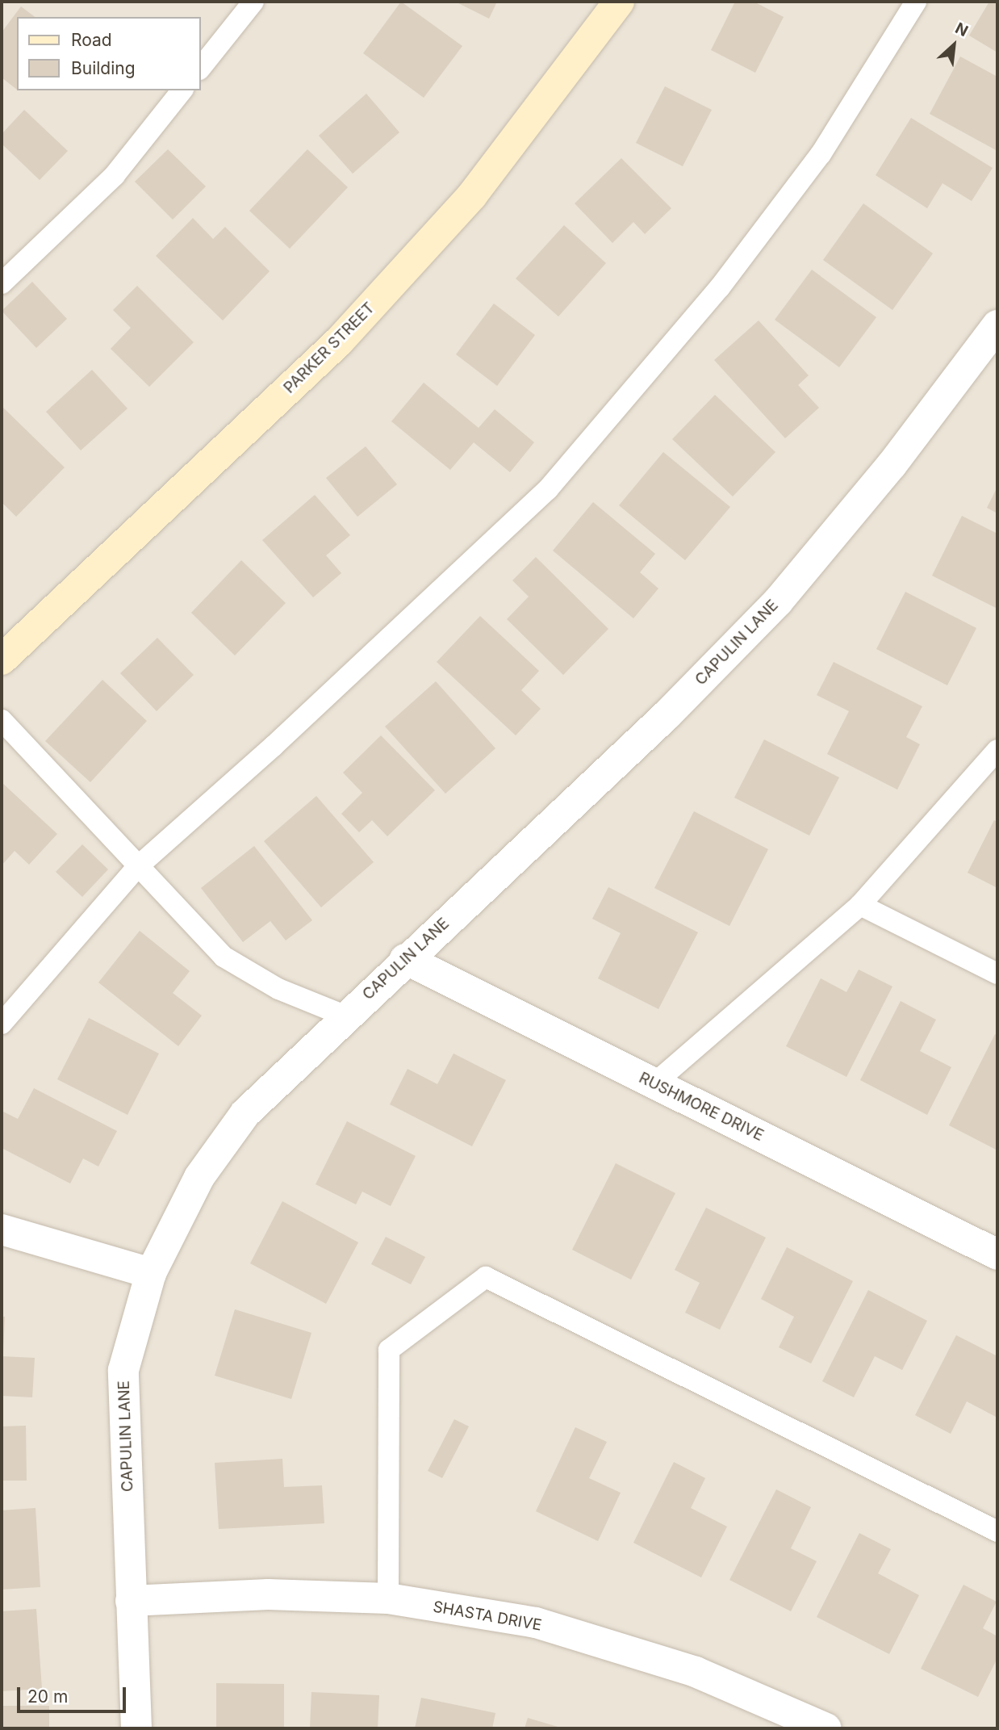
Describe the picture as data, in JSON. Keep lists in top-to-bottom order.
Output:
{
  "streets": {
    "main road": ["PARKER STREET"],
    "street": ["CAPULIN LANE", "RUSHMORE DRIVE", "SHASTA DRIVE"]
  },
  "crossings": [
    ["CAPULIN LANE", "RUSHMORE DRIVE"],
    ["CAPULIN LANE", "SHASTA DRIVE"]
  ],
  "legend": ["Road", "Building"],
  "scale_bar": "20 m",
  "north": "top right"
}
